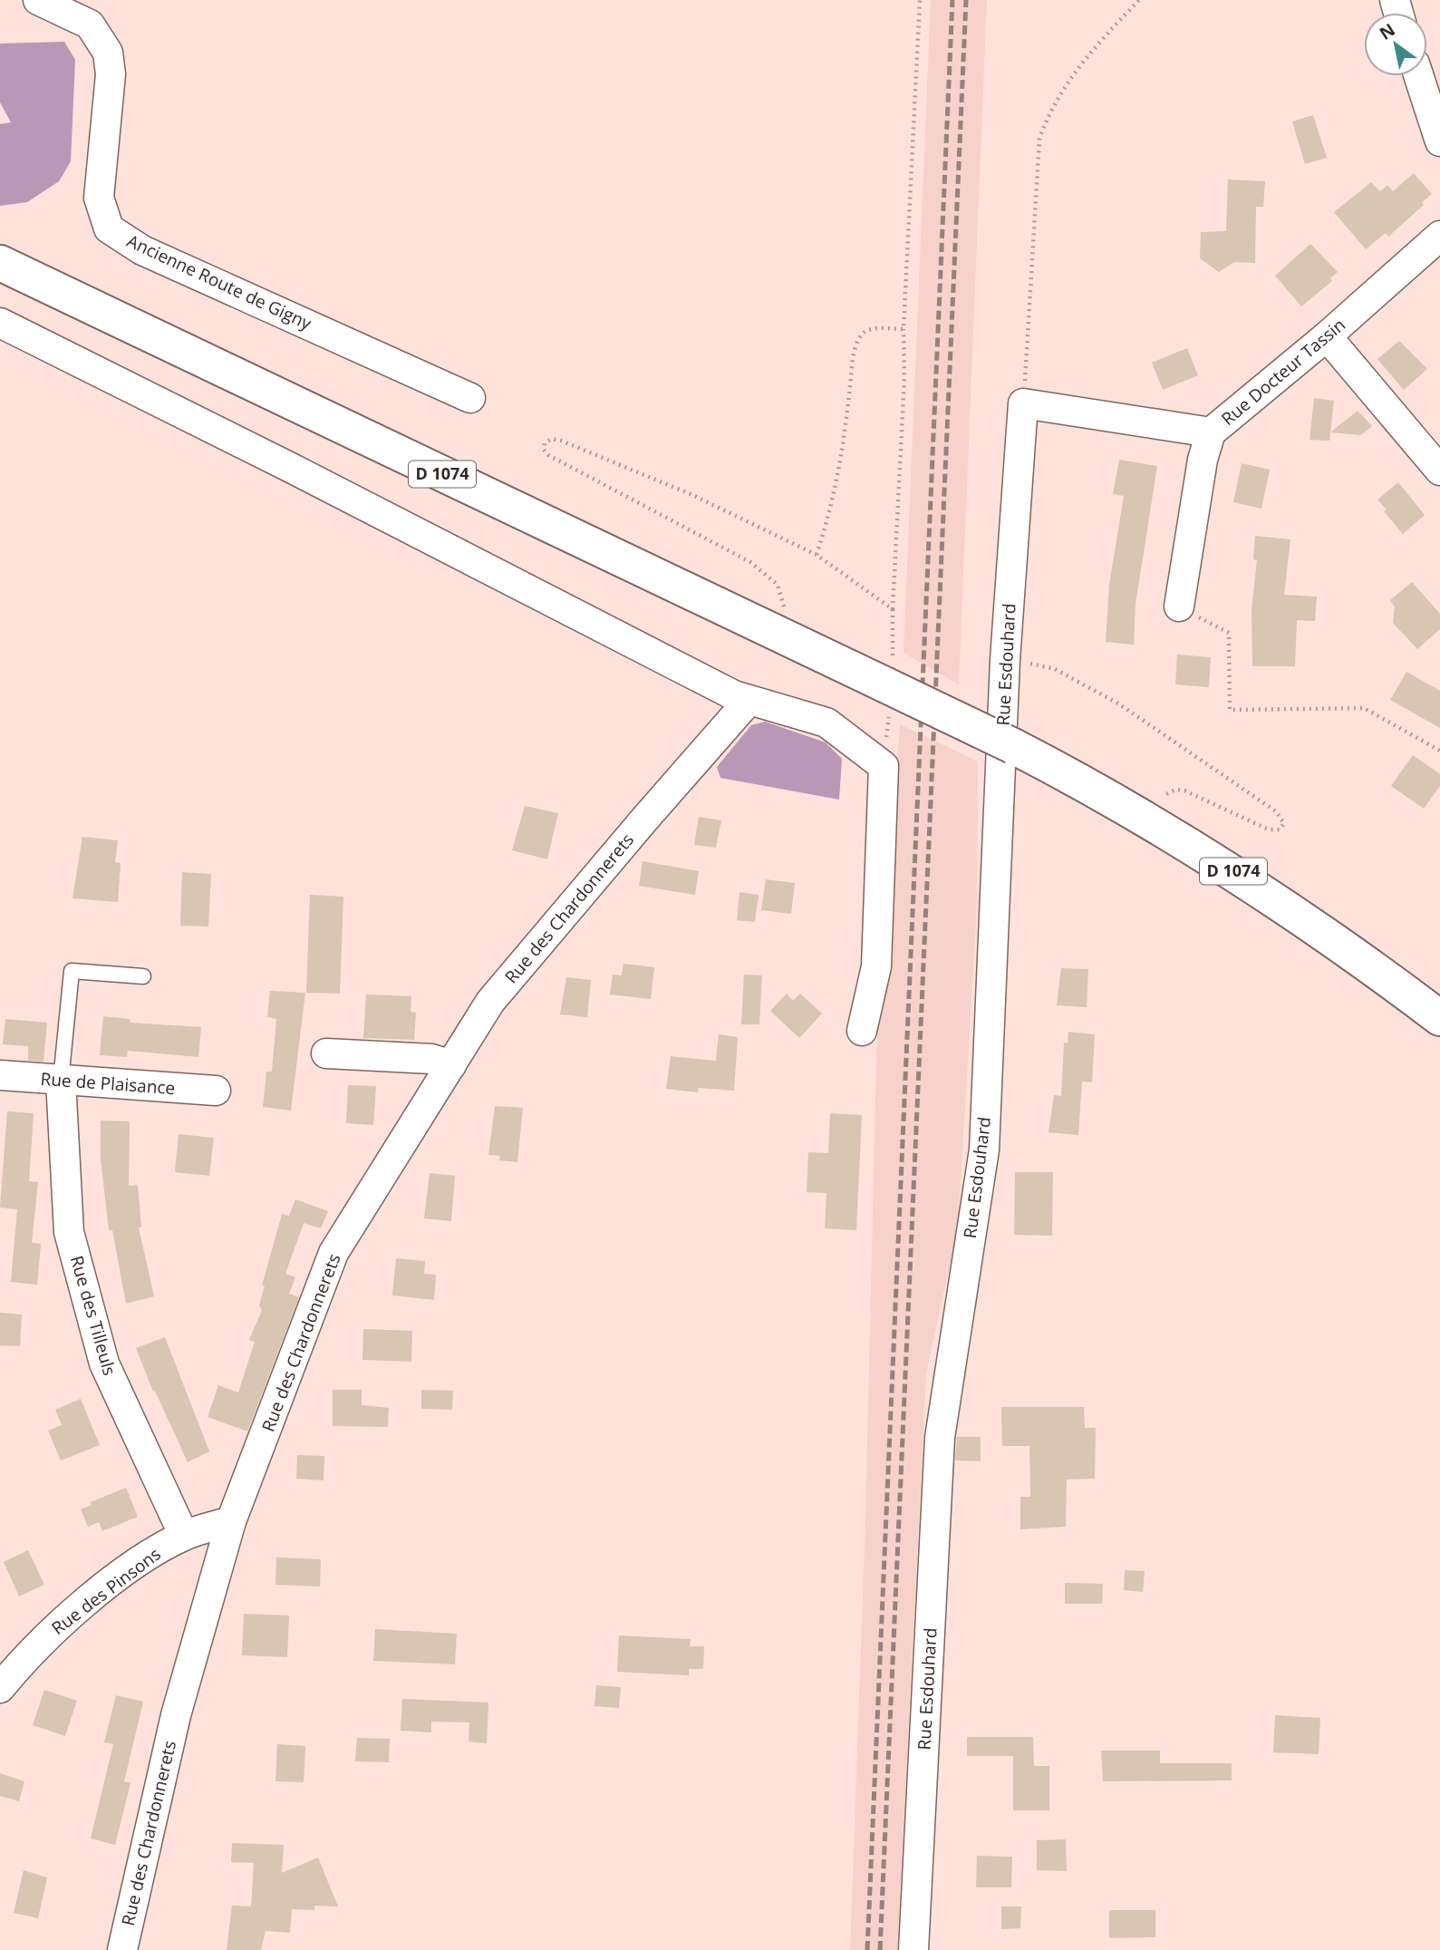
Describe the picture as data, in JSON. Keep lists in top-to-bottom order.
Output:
{
  "streets": {
    "main road": ["D 1074"],
    "street": [
      "Ancienne Route de Gigny",
      "Rue Docteur Tassin",
      "Rue Esdouhard",
      "Rue des Chardonnerets",
      "Rue de Plaisance",
      "Rue des Tilleuls",
      "Rue des Pinsons"
    ]
  },
  "crossings": [
    ["Rue Docteur Tassin", "Rue Esdouhard"],
    ["Rue des Chardonnerets", "Rue des Pinsons"],
    ["Rue de Plaisance", "Rue des Tilleuls"],
    ["Rue des Tilleuls", "Rue des Pinsons"]
  ],
  "north": "top left"
}
